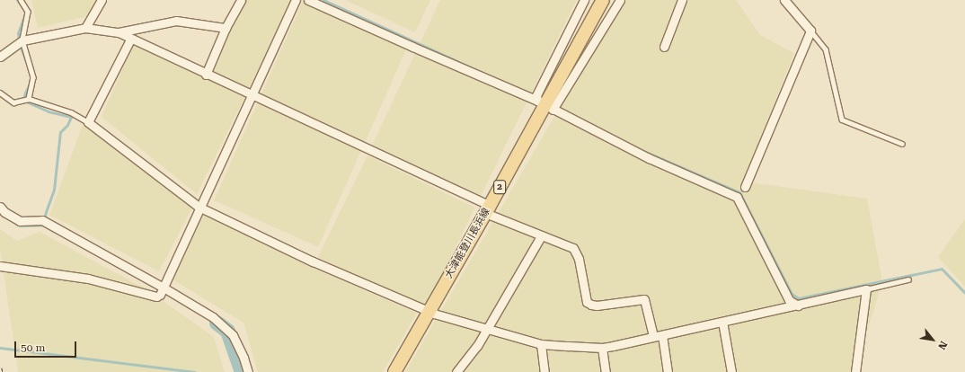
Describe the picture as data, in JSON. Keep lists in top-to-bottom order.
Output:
{
  "streets": {
    "main road": ["2", "大津能登川長浜線"]
  },
  "scale_bar": "50 m",
  "north": "bottom right"
}
